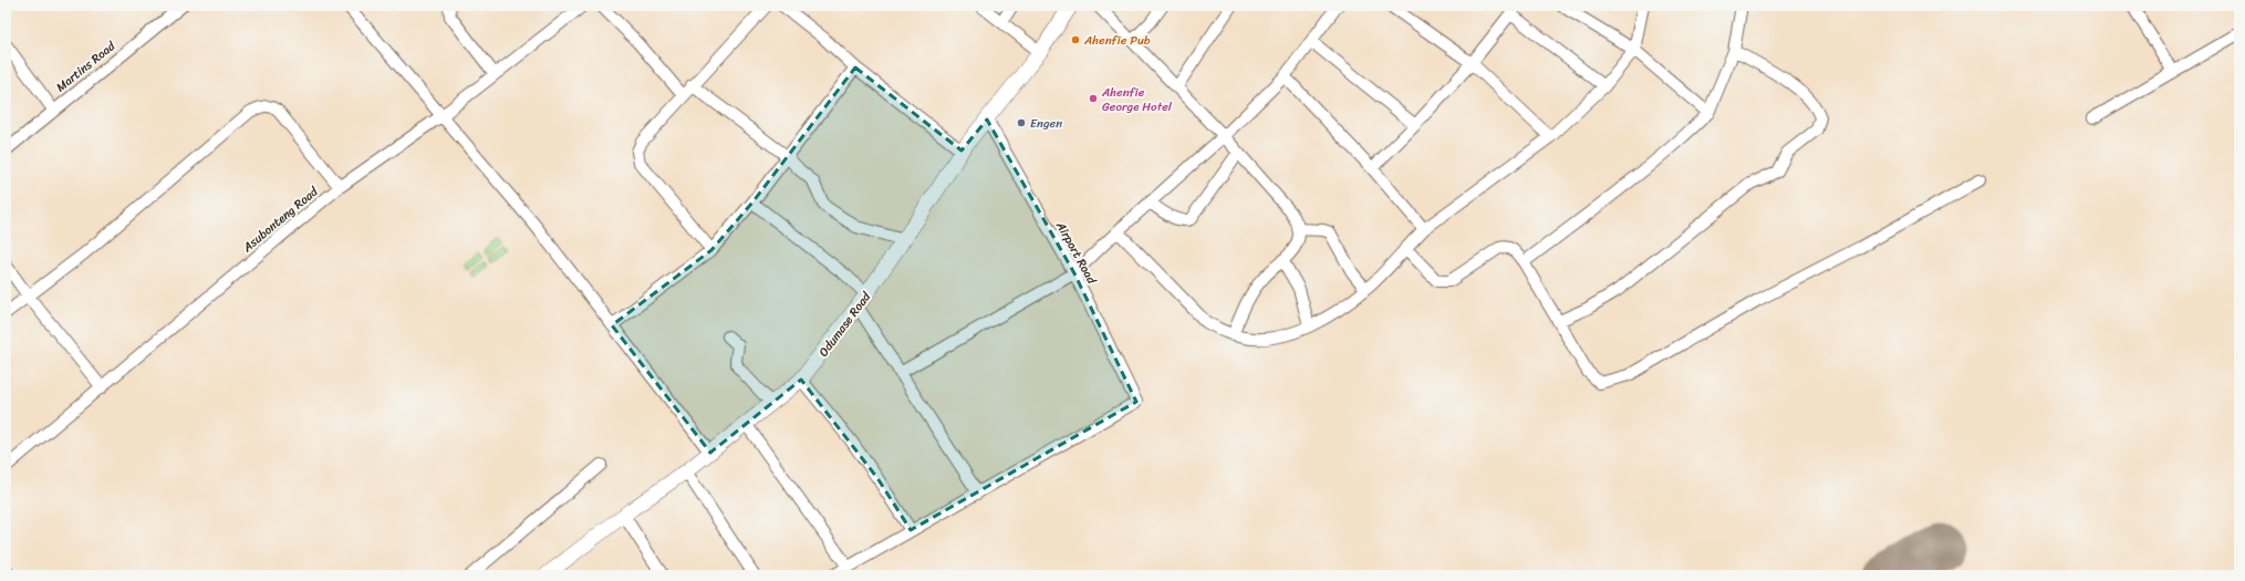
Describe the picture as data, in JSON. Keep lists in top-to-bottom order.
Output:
{
  "streets": {
    "main road": ["Odumase Road"],
    "street": ["Martins Road", "Asubonteng Road", "Airport Road"]
  },
  "crossings": [
    ["Airport Road", "Odumase Road"]
  ],
  "places": ["Ahenfie Pub", "Ahenfie George Hotel", "Engen"]
}
